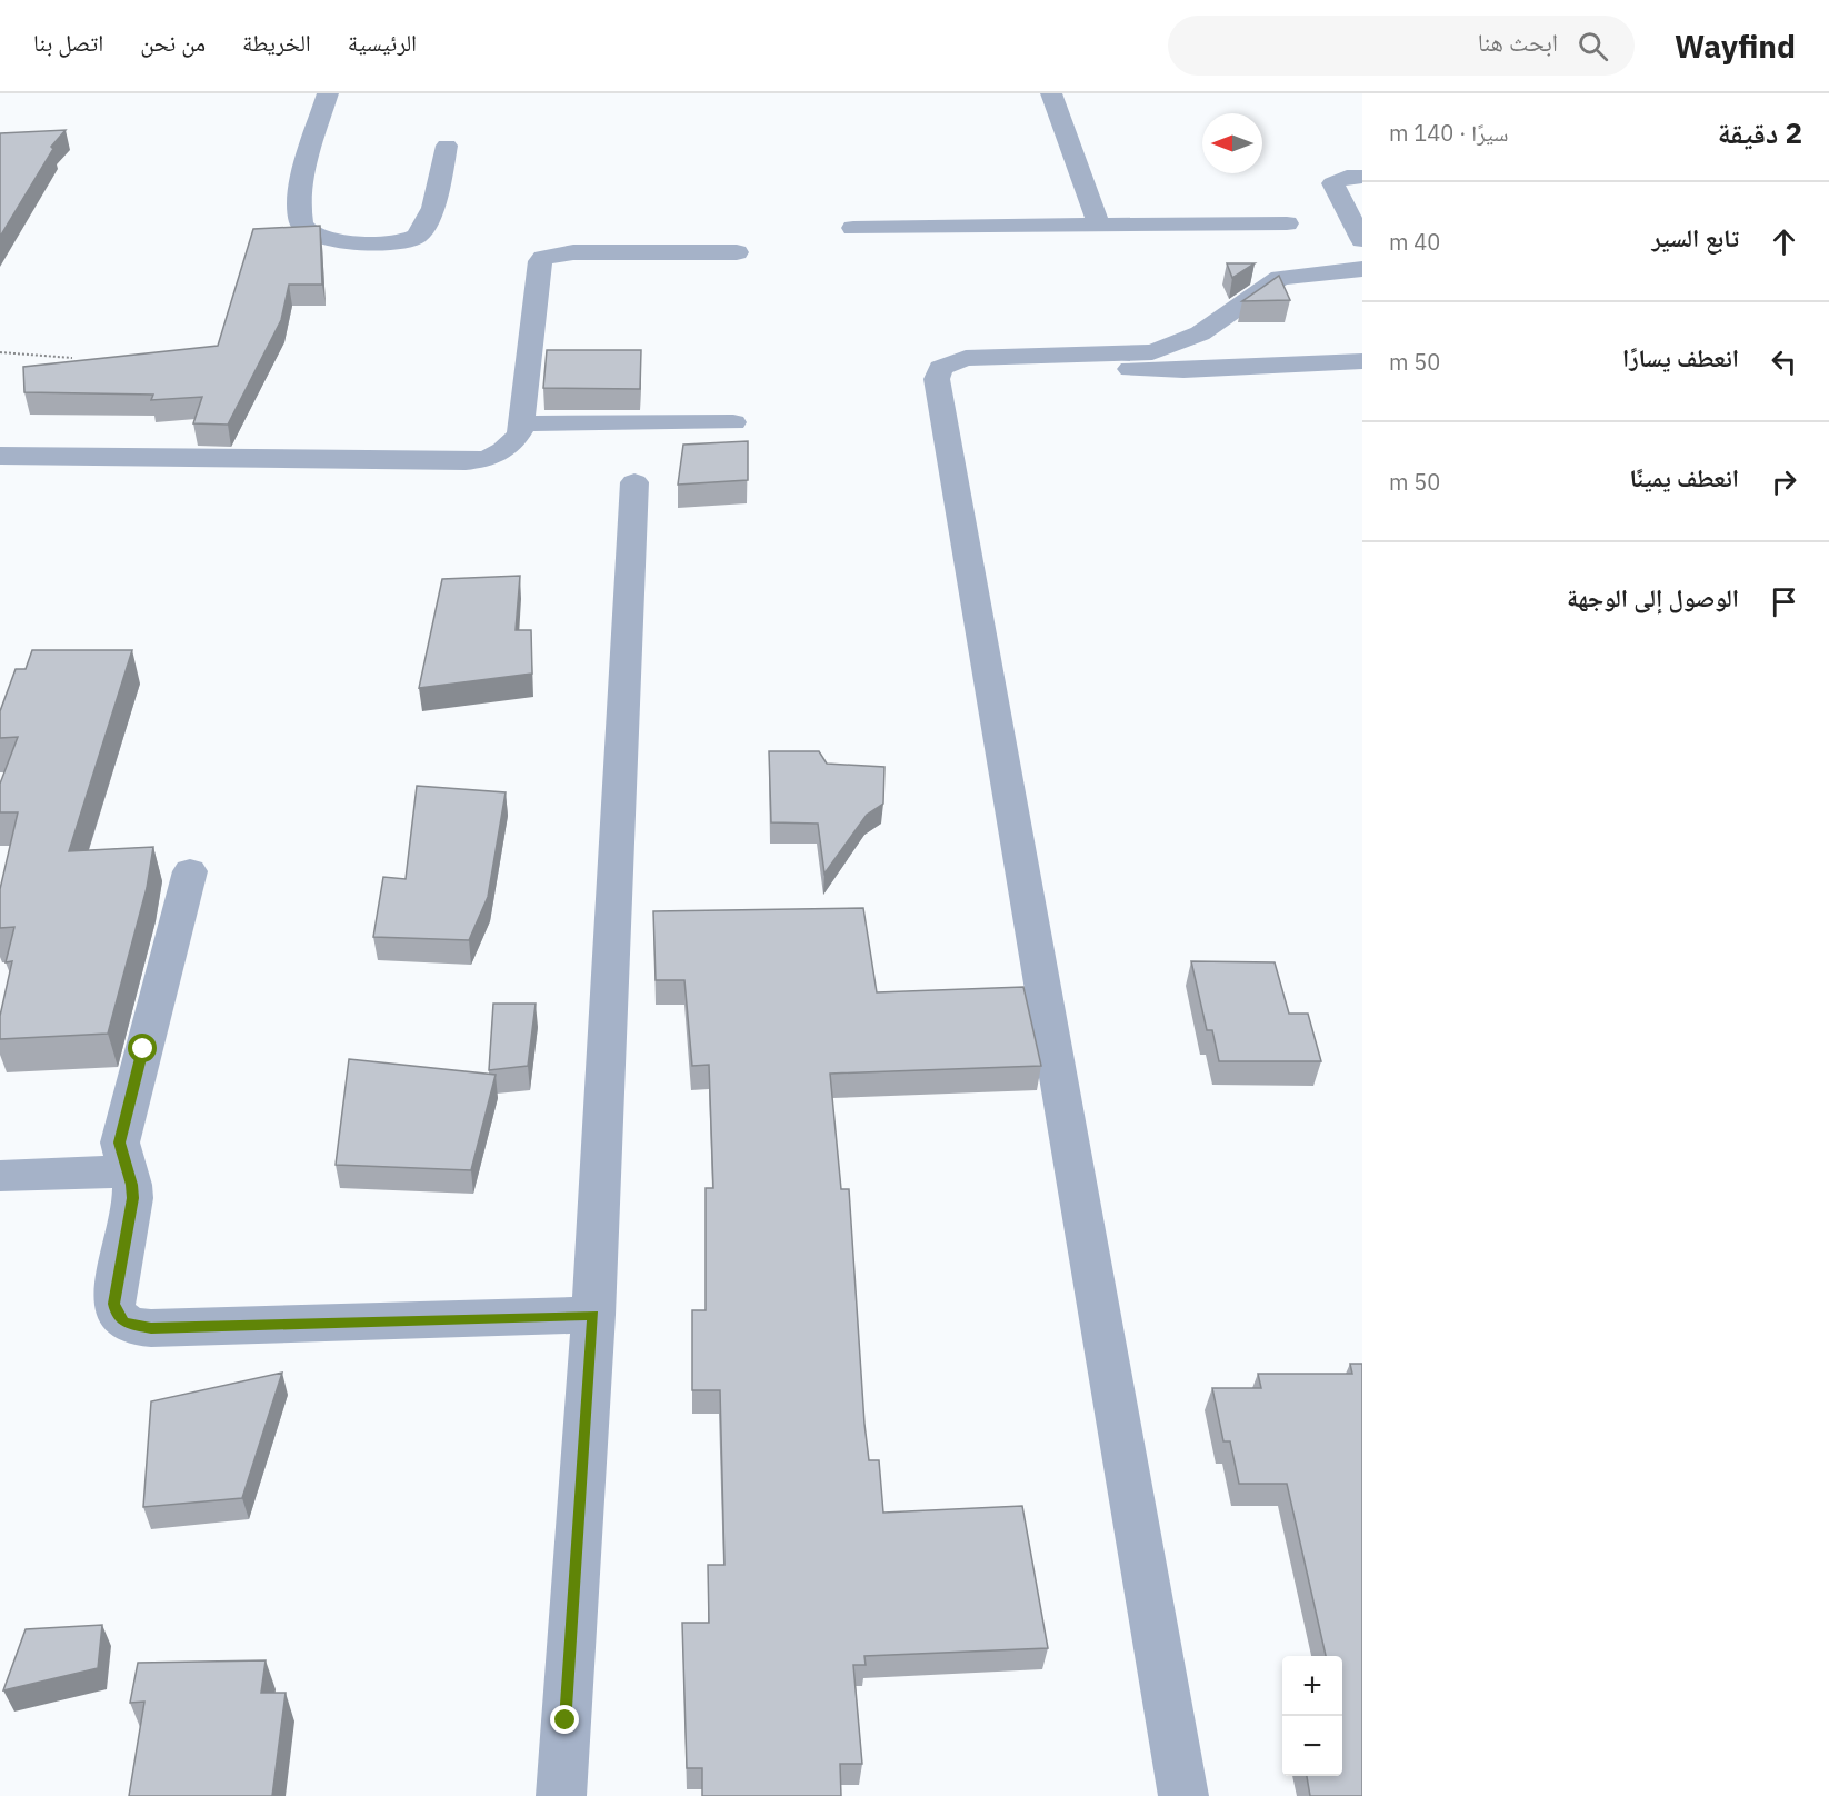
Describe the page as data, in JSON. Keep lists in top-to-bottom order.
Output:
{
  "north": "left",
  "page": {
    "header": "Wayfind",
    "search": "ابحث هنا",
    "nav": [
      "الرئيسية",
      "الخريطة",
      "من نحن",
      "اتصل بنا"
    ],
    "heading": ["2 دقيقة", "سيرًا · 140 m"],
    "list": [
      ["تابع السير", "40 m"],
      ["انعطف يسارًا", "50 m"],
      ["انعطف يمينًا", "50 m"],
      "الوصول إلى الوجهة"
    ],
    "map_buttons": ["+", "−"]
  }
}
